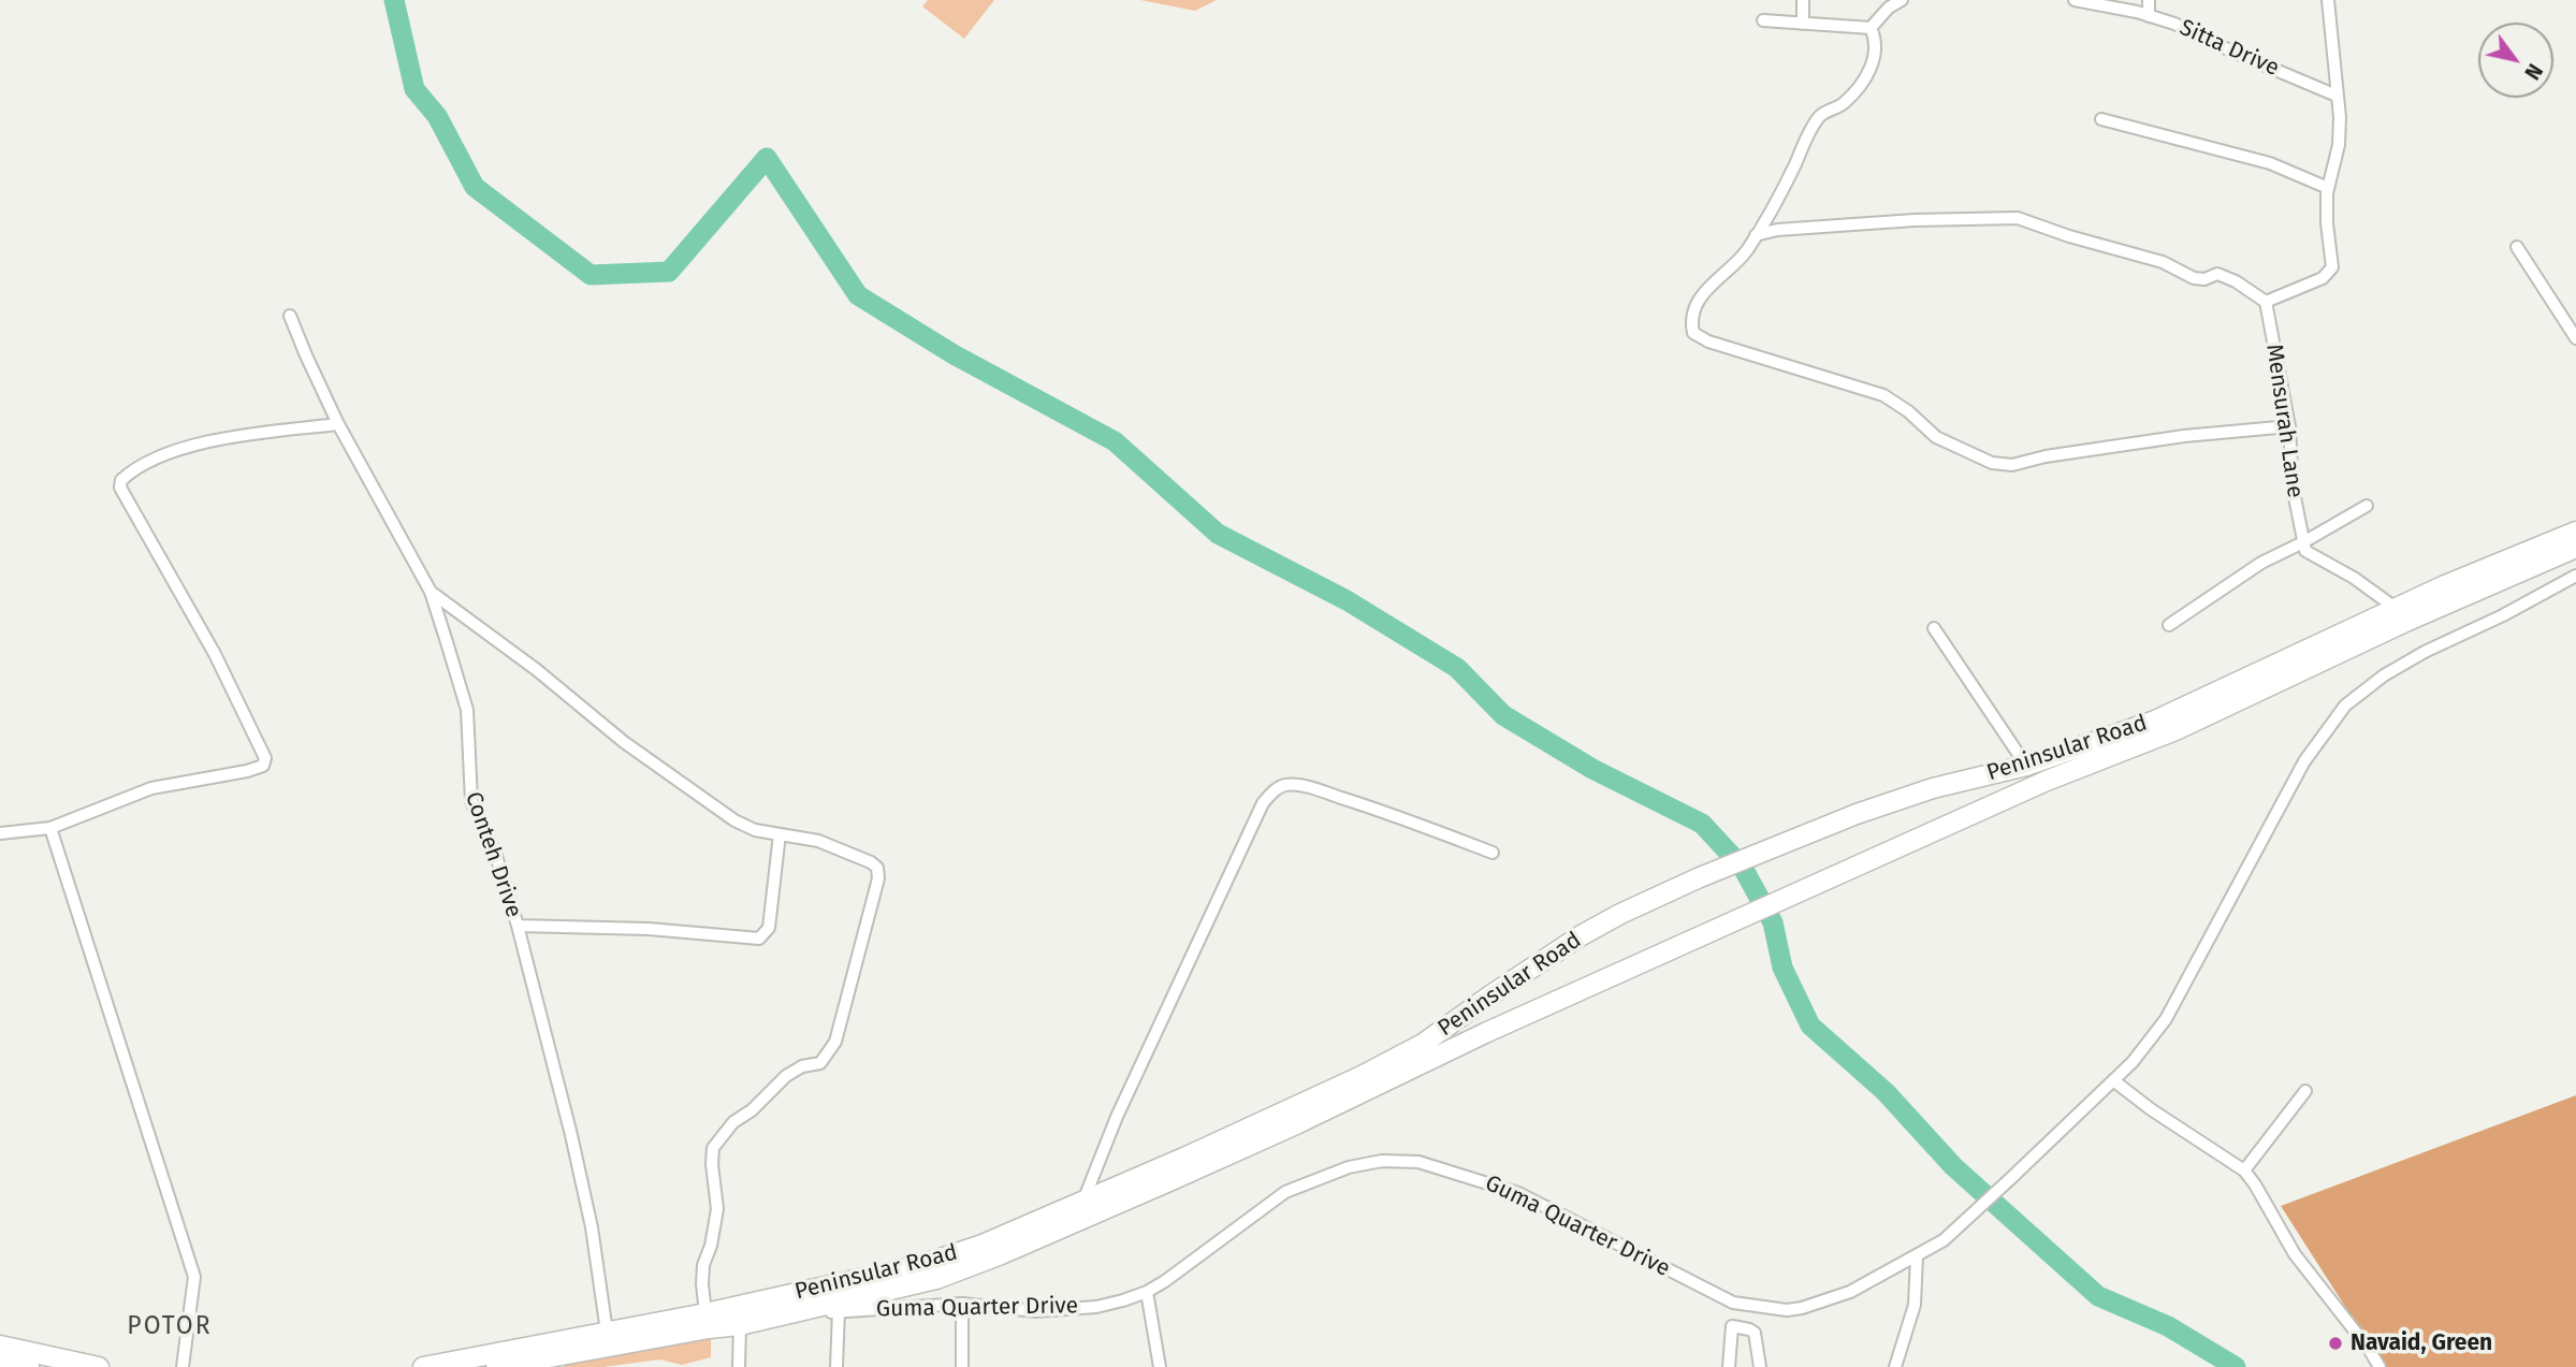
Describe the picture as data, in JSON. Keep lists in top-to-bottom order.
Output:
{
  "streets": {
    "main road": ["Peninsular Road"],
    "street": [
      "Sitta Drive",
      "Mensurah Lane",
      "Conteh Drive",
      "Guma Quarter Drive"
    ]
  },
  "crossings": [
    ["Peninsular Road", "Conteh Drive"],
    ["Peninsular Road", "Guma Quarter Drive"]
  ],
  "districts": ["POTOR"],
  "places": ["Navaid, Green"],
  "north": "bottom right"
}
